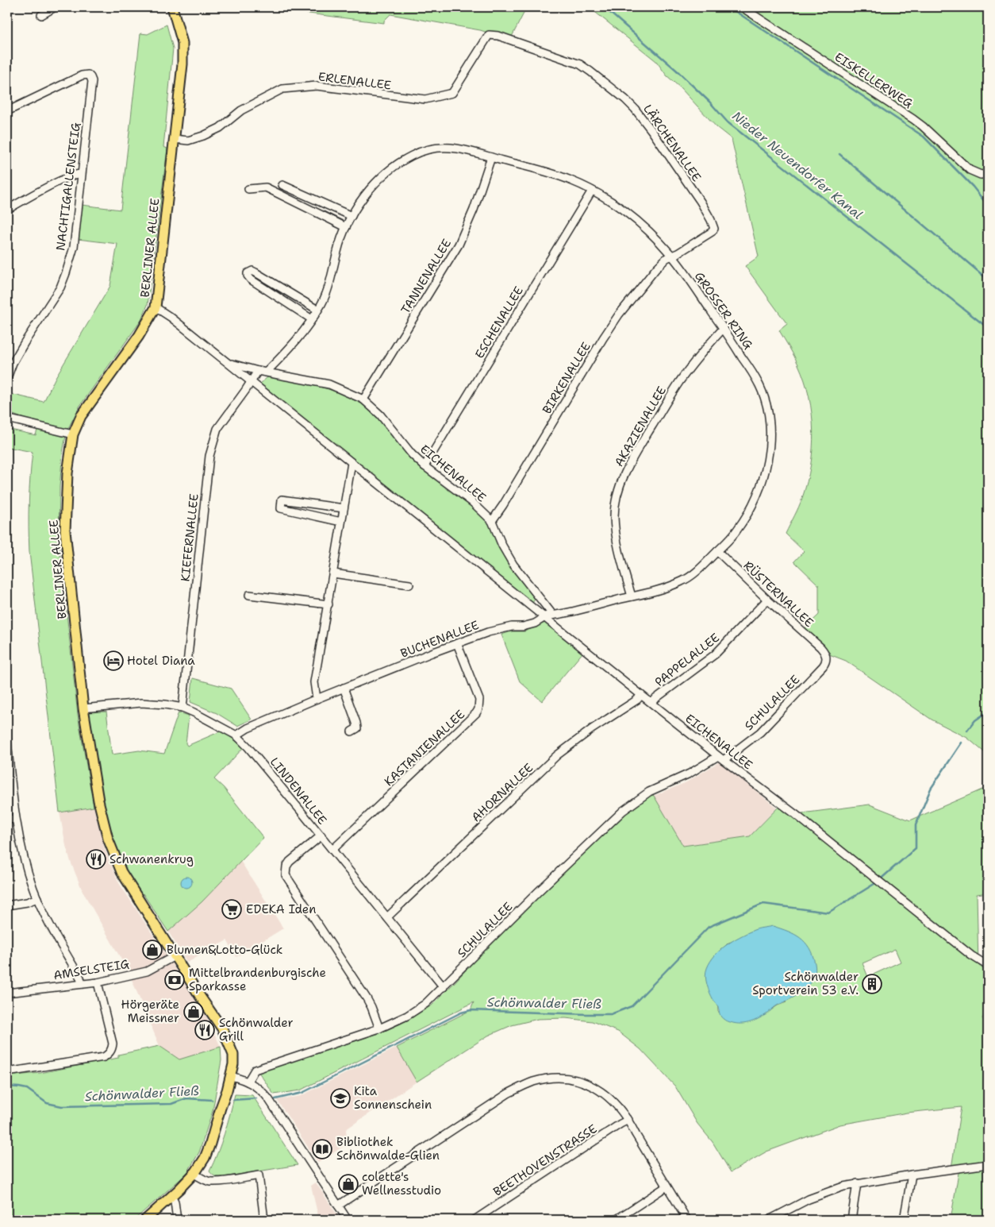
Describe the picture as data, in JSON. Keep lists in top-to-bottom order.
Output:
{
  "streets": {
    "main road": ["BERLINER ALLEE"],
    "street": [
      "EISKELLERWEG",
      "ERLENALLEE",
      "LÄRCHENALLEE",
      "NACHTIGALLENSTEIG",
      "TANNENALLEE",
      "GROSSER RING",
      "ESCHENALLEE",
      "BIRKENALLEE",
      "AKAZIENALLEE",
      "EICHENALLEE",
      "KIEFERNALLEE",
      "RÜSTERNALLEE",
      "BUCHENALLEE",
      "PAPPELALLEE",
      "SCHULALLEE",
      "KASTANIENALLEE",
      "LINDENALLEE",
      "AHORNALLEE",
      "AMSELSTEIG",
      "BEETHOVENSTRASSE"
    ]
  },
  "crossings": [
    ["ERLENALLEE", "LÄRCHENALLEE"],
    ["ERLENALLEE", "BERLINER ALLEE"],
    ["LÄRCHENALLEE", "GROSSER RING"],
    ["LÄRCHENALLEE", "BIRKENALLEE"],
    ["BERLINER ALLEE", "EICHENALLEE"],
    ["BERLINER ALLEE", "LINDENALLEE"],
    ["BERLINER ALLEE", "AMSELSTEIG"],
    ["TANNENALLEE", "GROSSER RING"],
    ["TANNENALLEE", "EICHENALLEE"],
    ["GROSSER RING", "ESCHENALLEE"],
    ["GROSSER RING", "BIRKENALLEE"],
    ["GROSSER RING", "AKAZIENALLEE"],
    ["GROSSER RING", "EICHENALLEE"],
    ["GROSSER RING", "RÜSTERNALLEE"],
    ["GROSSER RING", "BUCHENALLEE"],
    ["ESCHENALLEE", "EICHENALLEE"],
    ["BIRKENALLEE", "EICHENALLEE"],
    ["EICHENALLEE", "KIEFERNALLEE"],
    ["EICHENALLEE", "BUCHENALLEE"],
    ["EICHENALLEE", "PAPPELALLEE"],
    ["EICHENALLEE", "SCHULALLEE"],
    ["EICHENALLEE", "AHORNALLEE"],
    ["KIEFERNALLEE", "LINDENALLEE"],
    ["RÜSTERNALLEE", "PAPPELALLEE"],
    ["RÜSTERNALLEE", "SCHULALLEE"],
    ["BUCHENALLEE", "KASTANIENALLEE"],
    ["BUCHENALLEE", "LINDENALLEE"],
    ["SCHULALLEE", "LINDENALLEE"],
    ["KASTANIENALLEE", "LINDENALLEE"],
    ["LINDENALLEE", "AHORNALLEE"]
  ],
  "water": ["Nieder Neuendorfer Kanal", "Schönwalder Fließ"],
  "places": {
    "hotel": ["Hotel Diana"],
    "restaurant": ["Schwanenkrug", "Schönwalder Grill"],
    "supermarket": ["EDEKA Iden"],
    "shop": ["Blumen&Lotto-Glück", "Hörgeräte Meissner", "colette's Wellnesstudio"],
    "bank": ["Mittelbrandenburgische Sparkasse"],
    "building": ["Schönwalder Sportverein 53 e.V."],
    "school or university": ["Kita Sonnenschein"],
    "library": ["Bibliothek Schönwalde-Glien"]
  }
}
